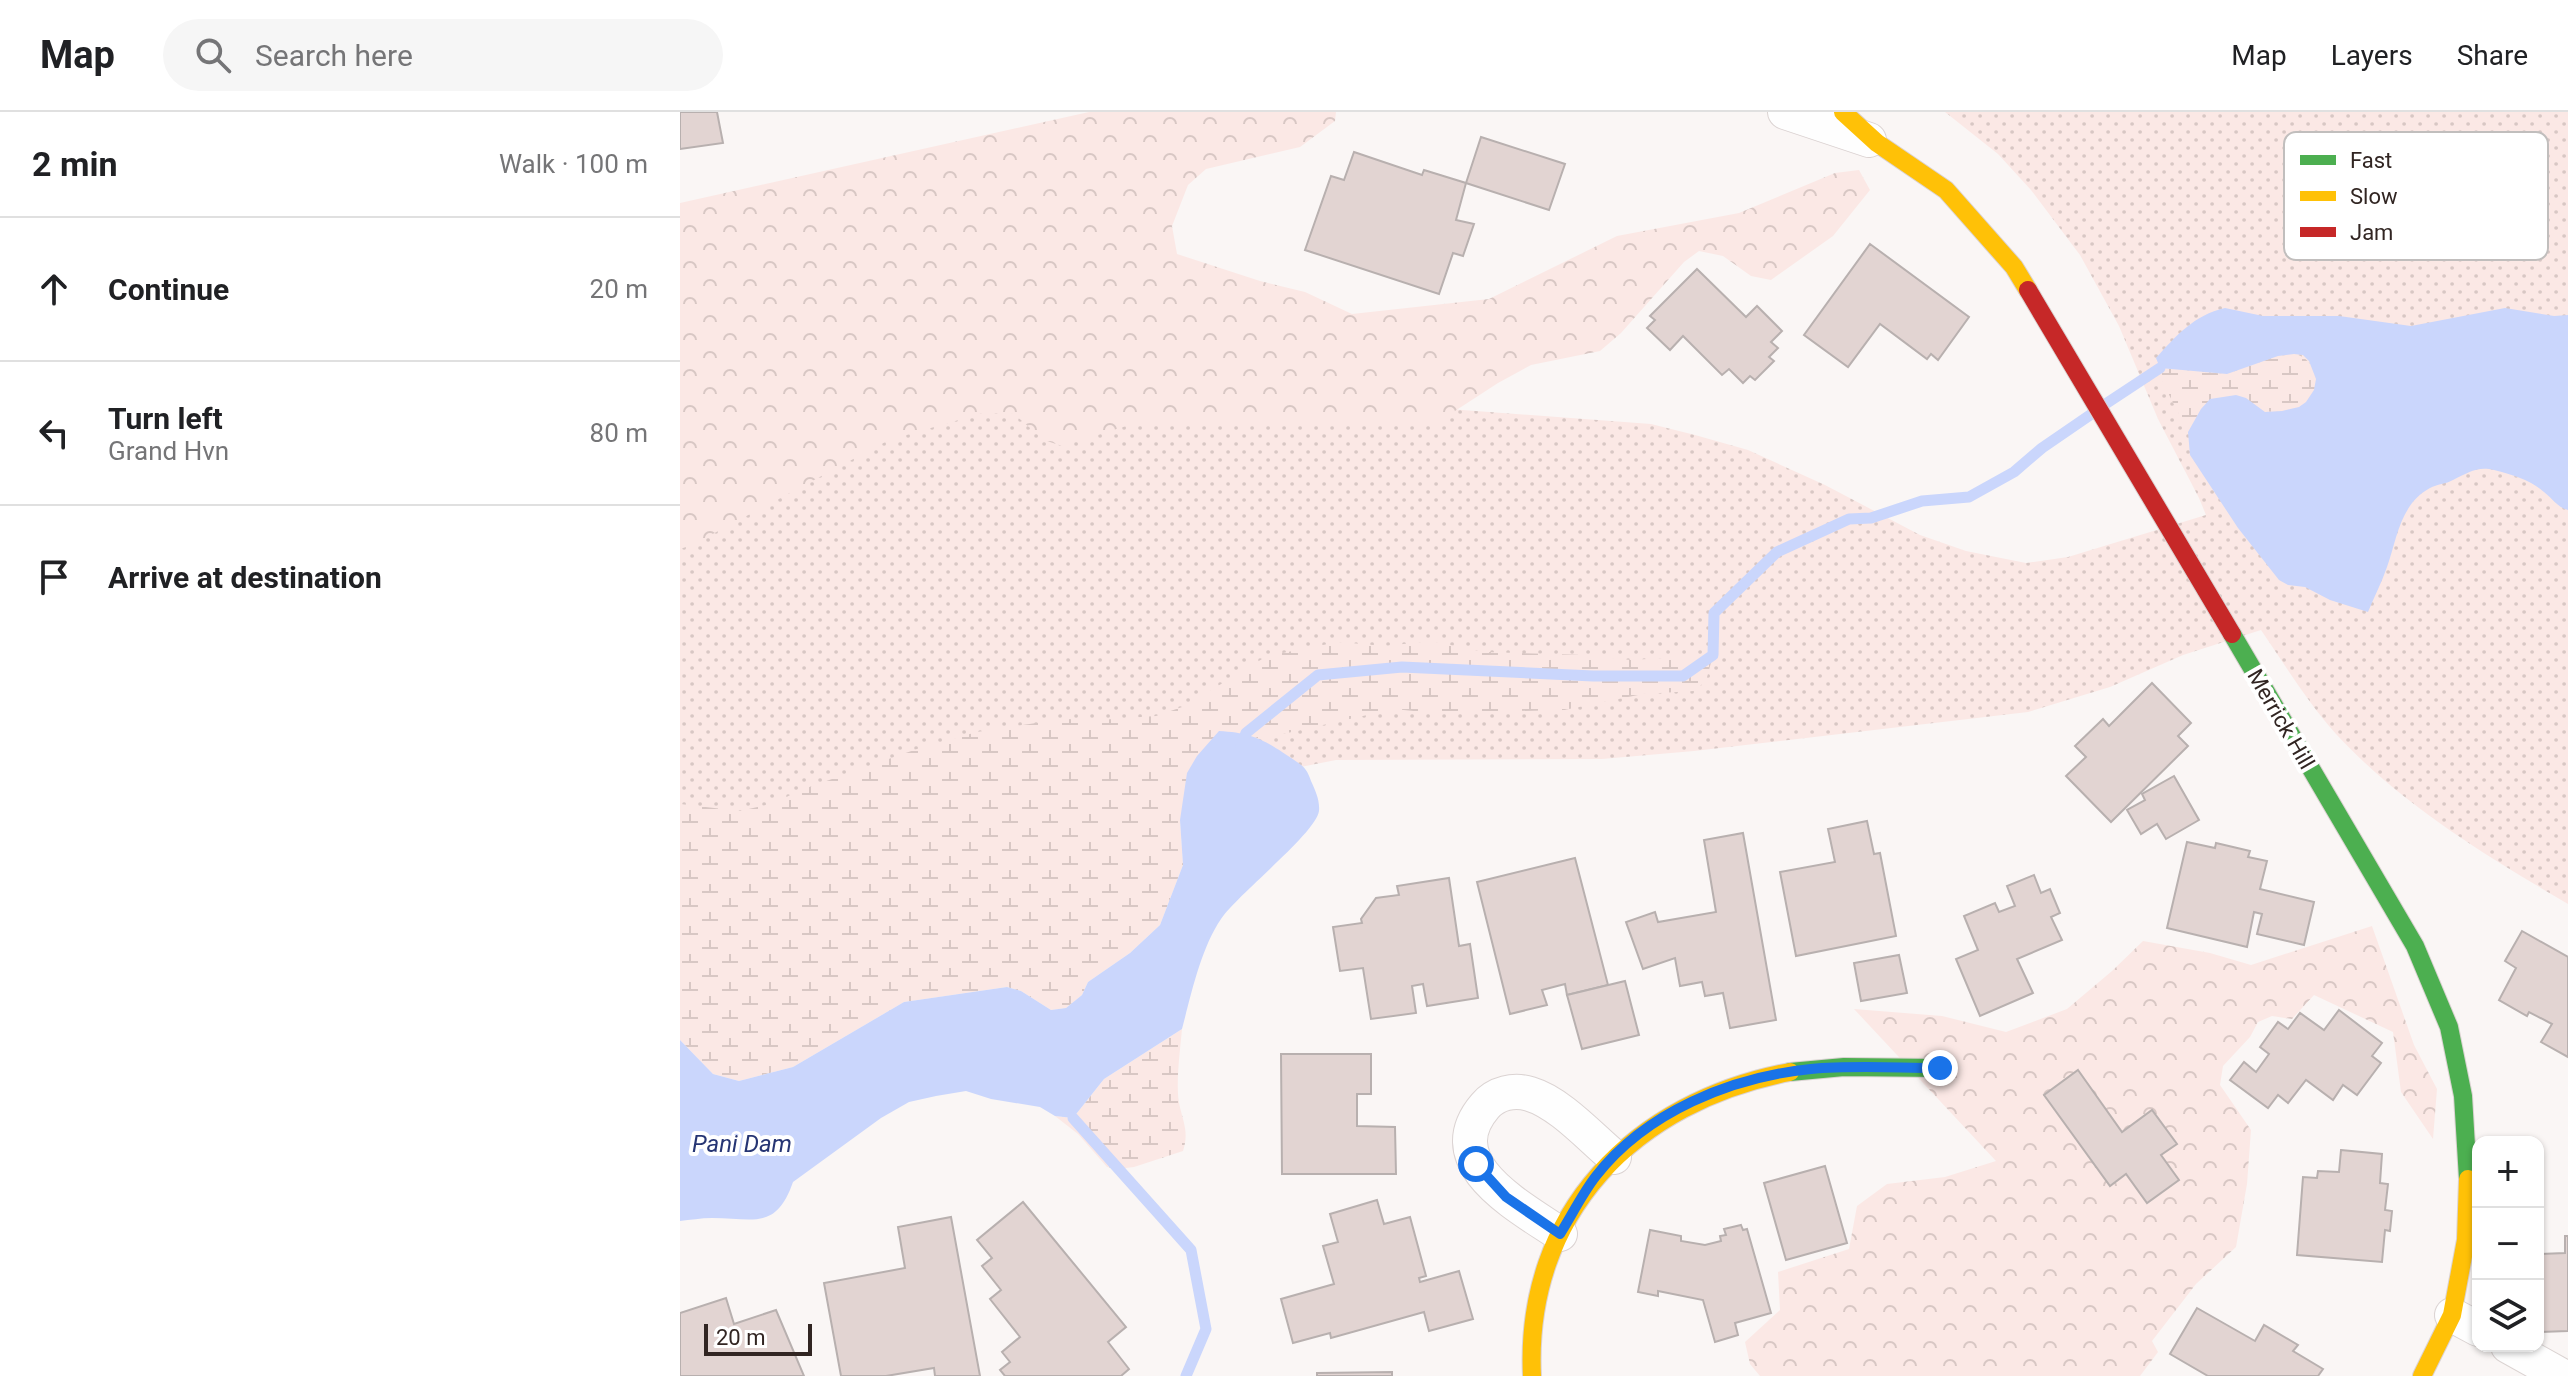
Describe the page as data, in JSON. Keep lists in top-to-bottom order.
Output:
{
  "streets": {
    "street": ["Merrick Hill"]
  },
  "water": ["Pani Dam"],
  "legend": ["Fast", "Slow", "Jam"],
  "scale_bar": "20 m",
  "page": {
    "header": "Map",
    "search": "Search here",
    "nav": ["Map", "Layers", "Share"],
    "heading": ["2 min", "Walk · 100 m"],
    "list": [
      ["Continue", "20 m"],
      ["Turn left", "Grand Hvn", "80 m"],
      "Arrive at destination"
    ],
    "map_buttons": ["+", "−"],
    "scale": "20 m"
  }
}
